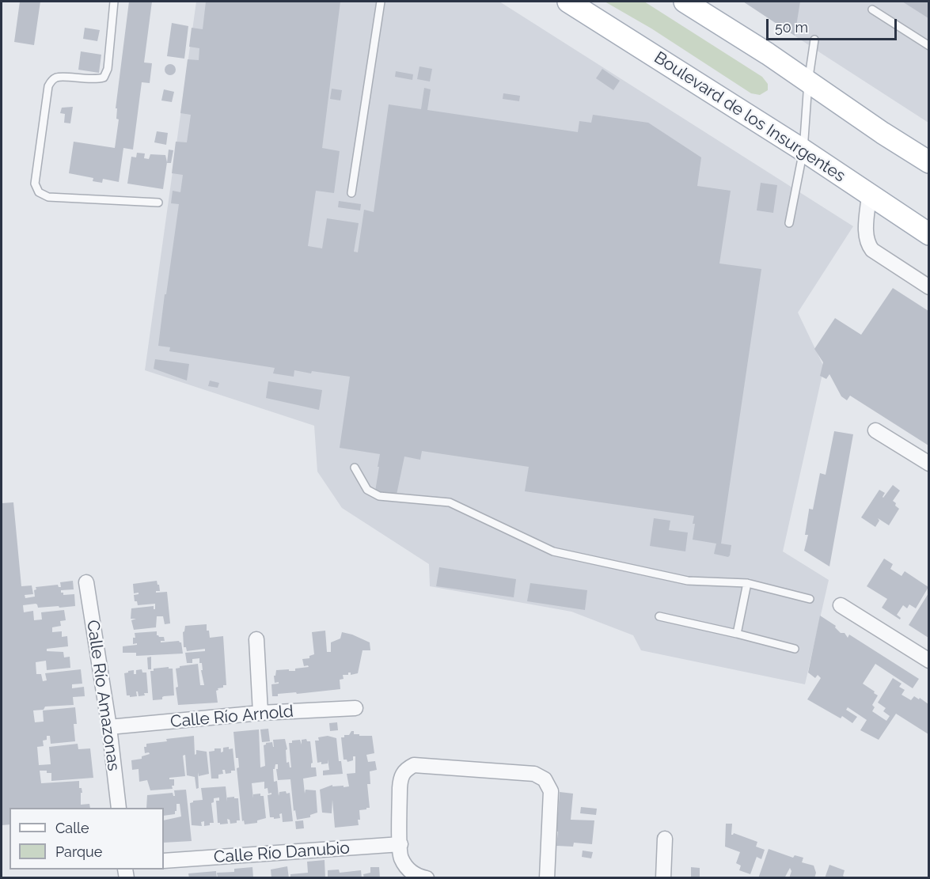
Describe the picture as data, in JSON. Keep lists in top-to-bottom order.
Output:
{
  "streets": {
    "main road": ["Boulevard de los Insurgentes"],
    "street": ["Calle Río Amazonas", "Calle Río Arnold", "Calle Río Danubio"]
  },
  "crossings": [
    ["Calle Río Amazonas", "Calle Río Arnold"]
  ],
  "legend": ["Calle", "Parque"],
  "scale_bar": "50 m"
}
